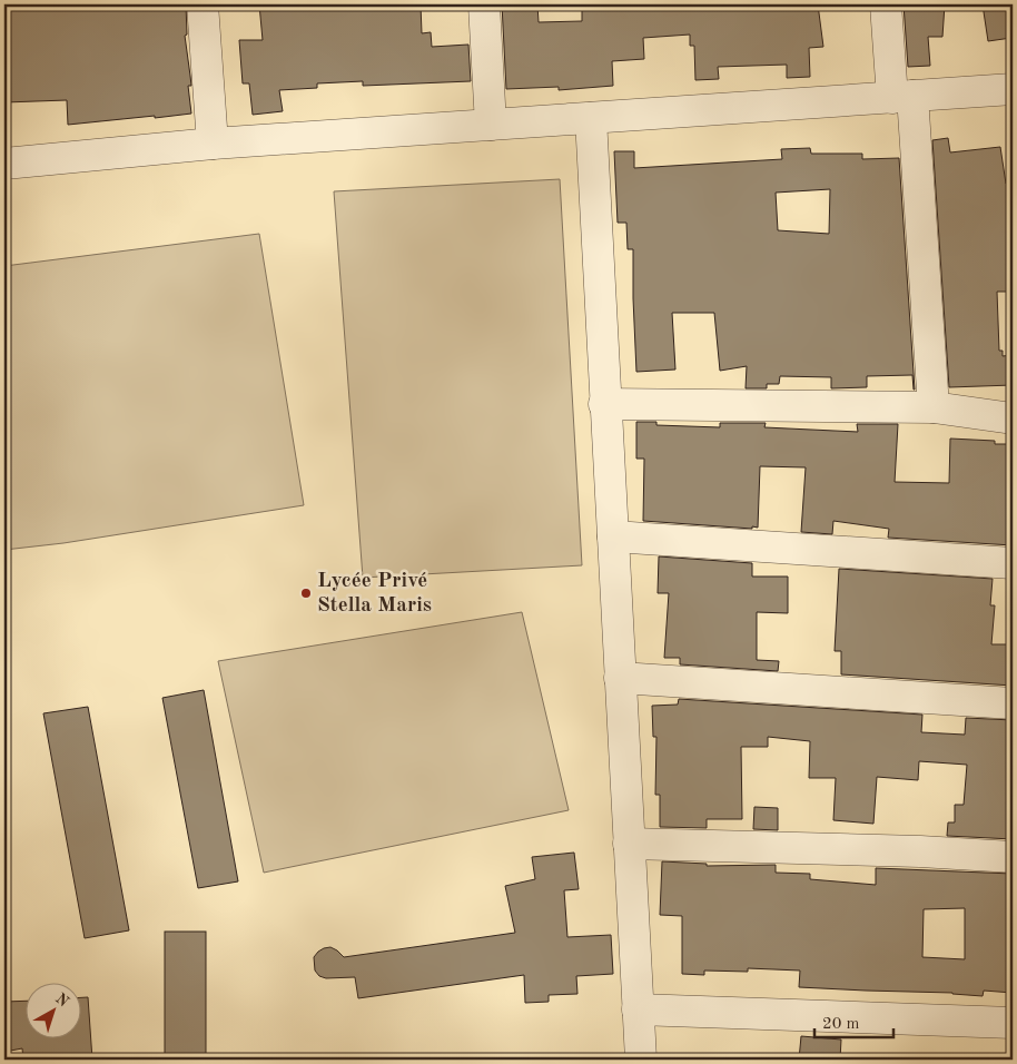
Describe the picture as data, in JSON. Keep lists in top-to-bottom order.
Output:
{
  "places": ["Lycée Privé Stella Maris"],
  "scale_bar": "20 m",
  "north": "top right"
}
